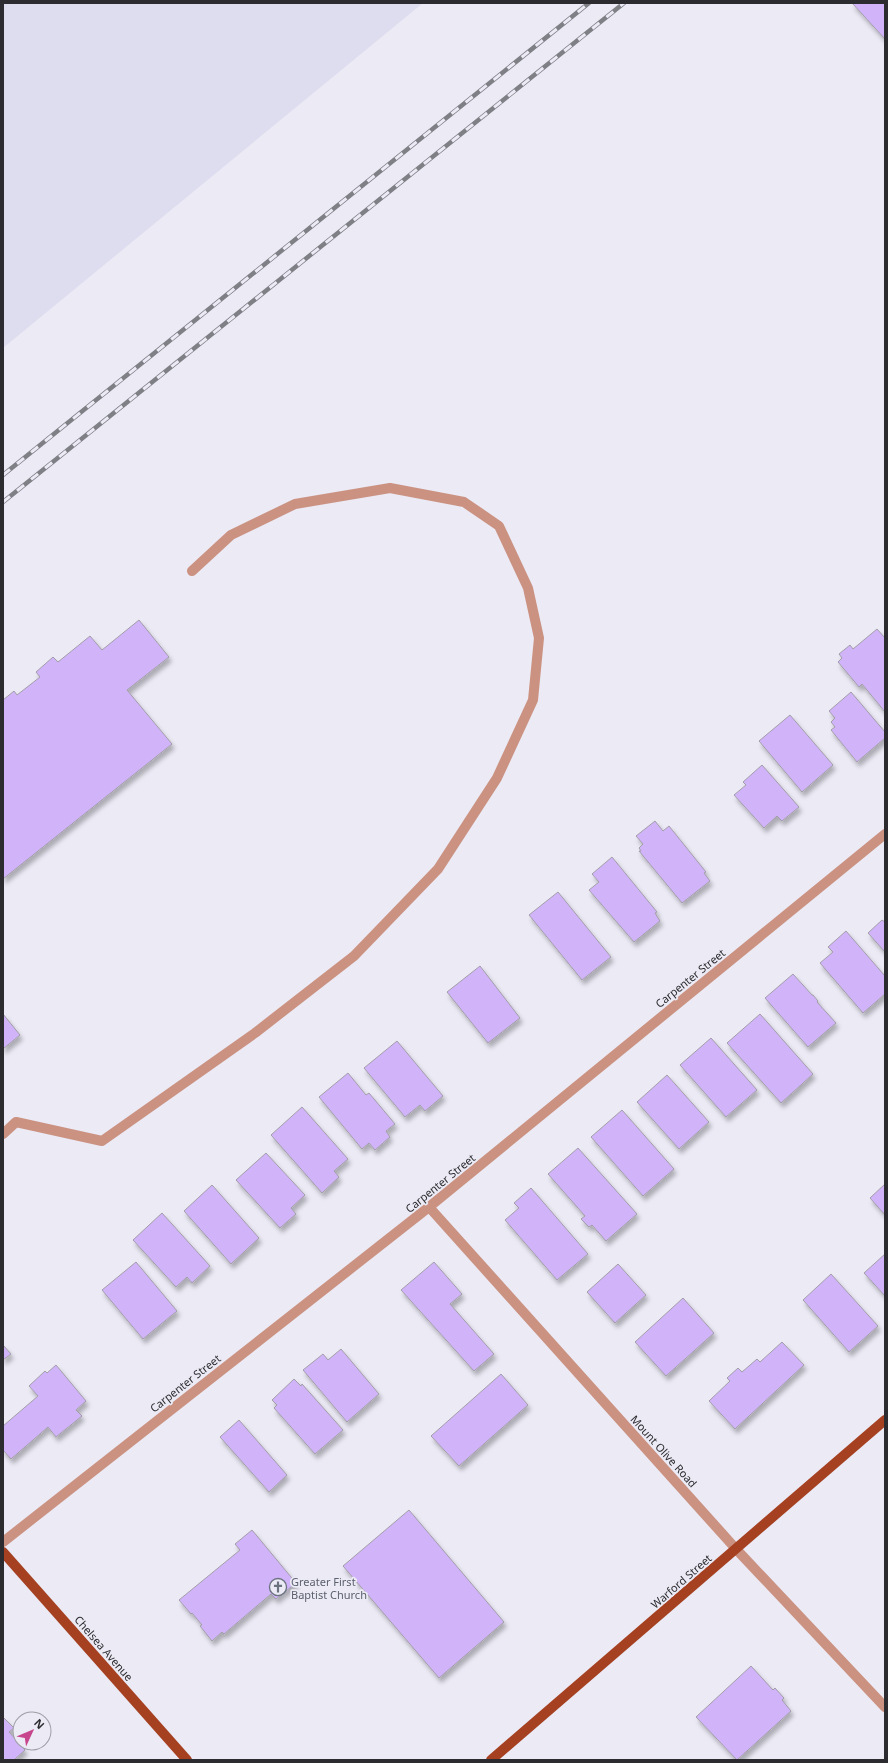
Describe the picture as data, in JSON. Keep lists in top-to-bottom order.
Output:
{
  "streets": {
    "main road": ["Warford Street", "Chelsea Avenue"],
    "street": ["Carpenter Street", "Mount Olive Road"]
  },
  "crossings": [
    ["Carpenter Street", "Mount Olive Road"],
    ["Mount Olive Road", "Warford Street"]
  ],
  "places": {
    "church": ["Greater First Baptist Church"]
  },
  "north": "top right"
}
